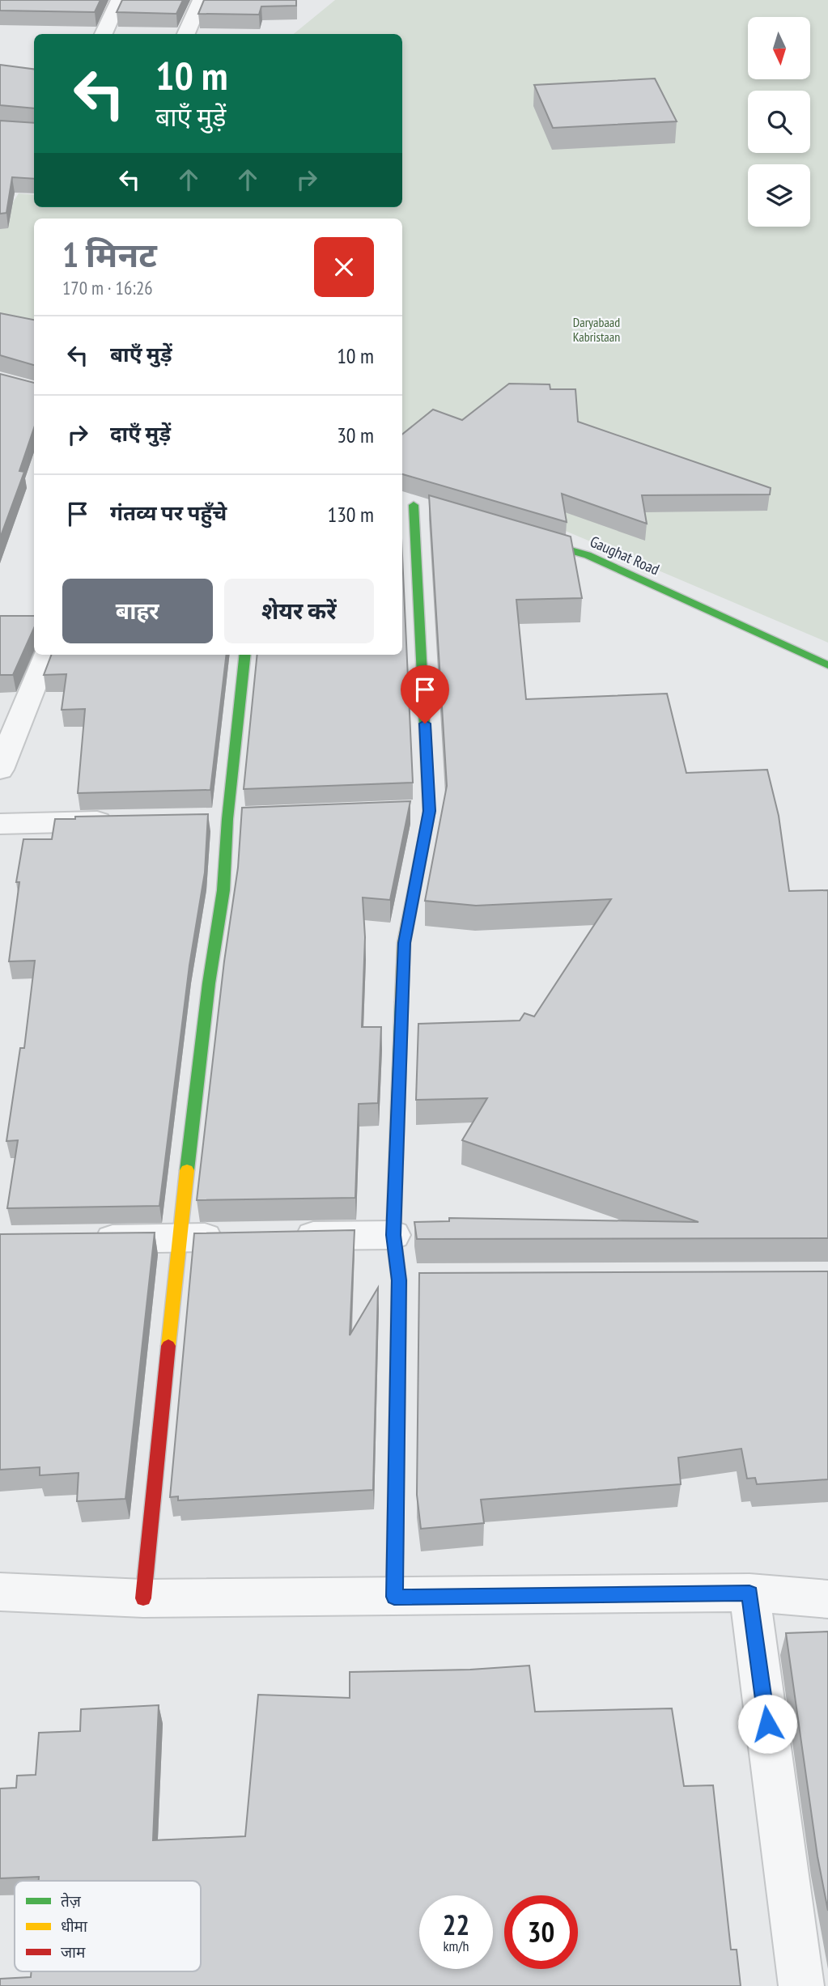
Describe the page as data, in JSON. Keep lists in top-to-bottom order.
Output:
{
  "streets": {
    "street": ["Gaughat Road"]
  },
  "parks": ["Daryabaad Kabristaan"],
  "legend": ["तेज़", "धीमा", "जाम"],
  "north": "bottom",
  "page": {
    "turn": ["10 m", "बाएँ मुड़ें"],
    "heading": ["1 मिनट", "170 m · 16:26"],
    "list": [
      {
        "name": "बाएँ मुड़ें",
        "value": "10 m"
      },
      {
        "name": "दाएँ मुड़ें",
        "value": "30 m"
      },
      {
        "name": "गंतव्य पर पहुँचे",
        "value": "130 m"
      }
    ],
    "buttons": ["बाहर", "शेयर करें"],
    "speed": "22 km/h",
    "limit": "30"
  }
}
